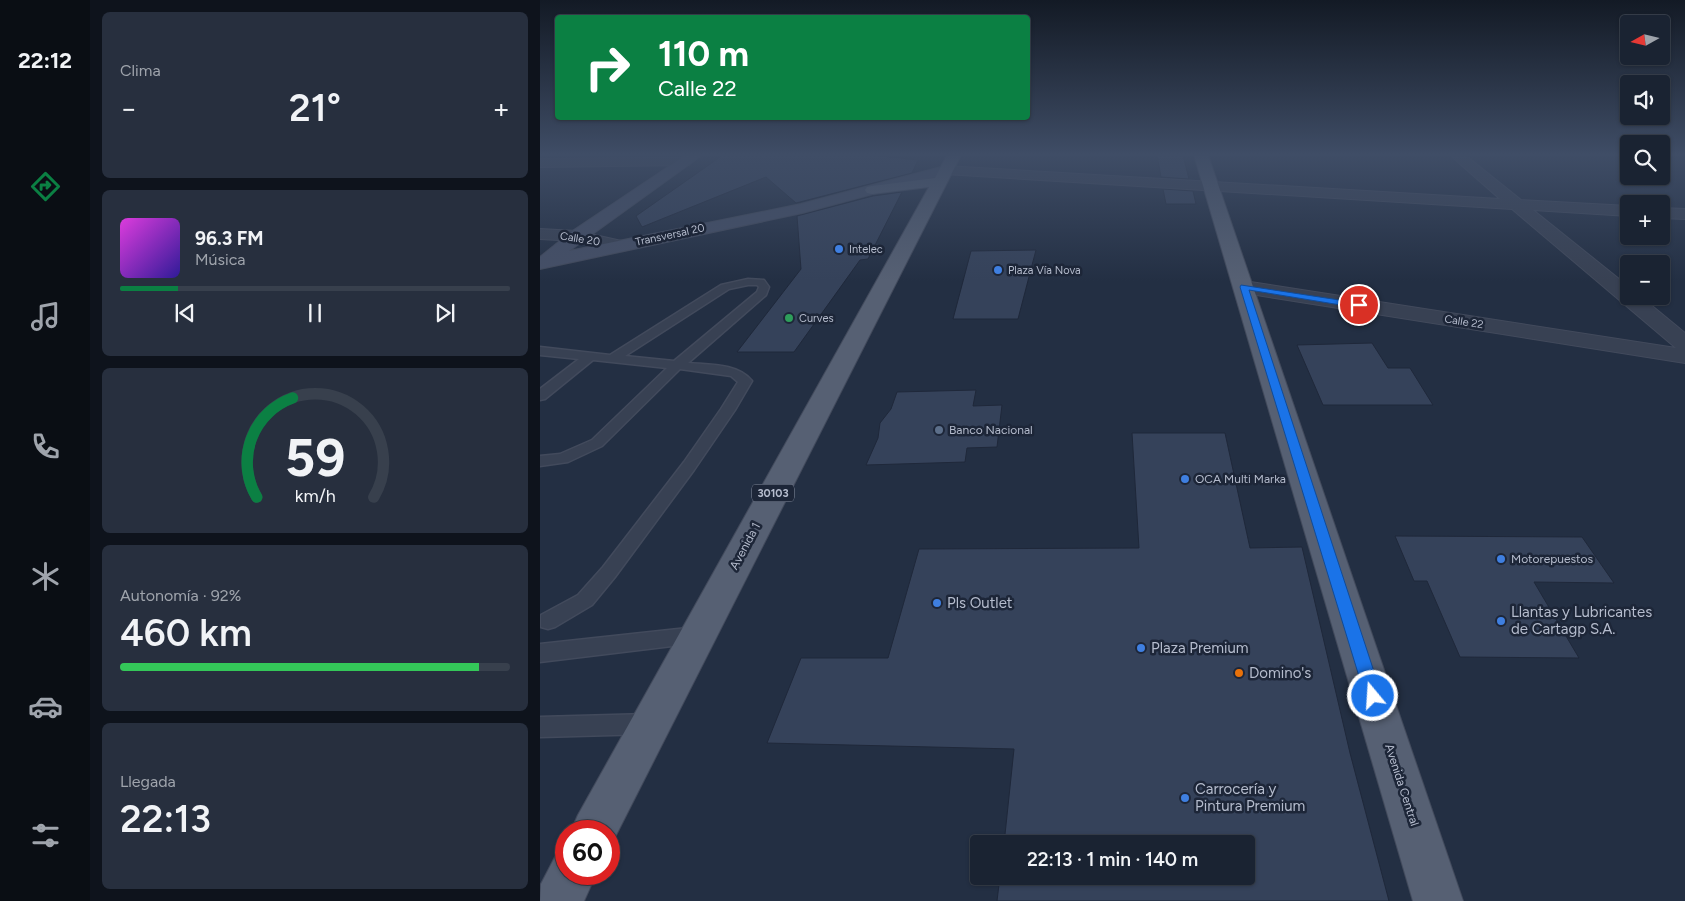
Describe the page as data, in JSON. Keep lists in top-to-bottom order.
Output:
{
  "streets": {
    "main road": ["30103", "Avenida 1", "Avenida Central"],
    "street": ["Transversal 20", "Calle 20", "Calle 22"]
  },
  "crossings": [
    ["Transversal 20", "Calle 20"],
    ["Calle 22", "Avenida Central"]
  ],
  "places": [
    "Intelec",
    "Plaza Vía Nova",
    "Curves",
    "Banco Nacional",
    "OCA Multi Marka",
    "Motorepuestos",
    "Pls Outlet",
    "Llantas y Lubricantes de Cartagp S.A.",
    "Plaza Premium",
    "Domino's",
    "Carrocería y Pintura Premium"
  ],
  "north": "left",
  "page": {
    "tabs": "22:12",
    "tile": [
      "Clima",
      ["Autonomía · 92%", "460 km"],
      ["Llegada", "22:13"]
    ],
    "map_buttons": ["+", "−"],
    "turn": ["110 m", "Calle 22"],
    "heat": ["−", "21°", "+"],
    "song": ["96.3 FM", "Música"],
    "limit": "60",
    "trip": "22:13 · 1 min · 140 m",
    "gauge": ["59", "km/h"]
  }
}
